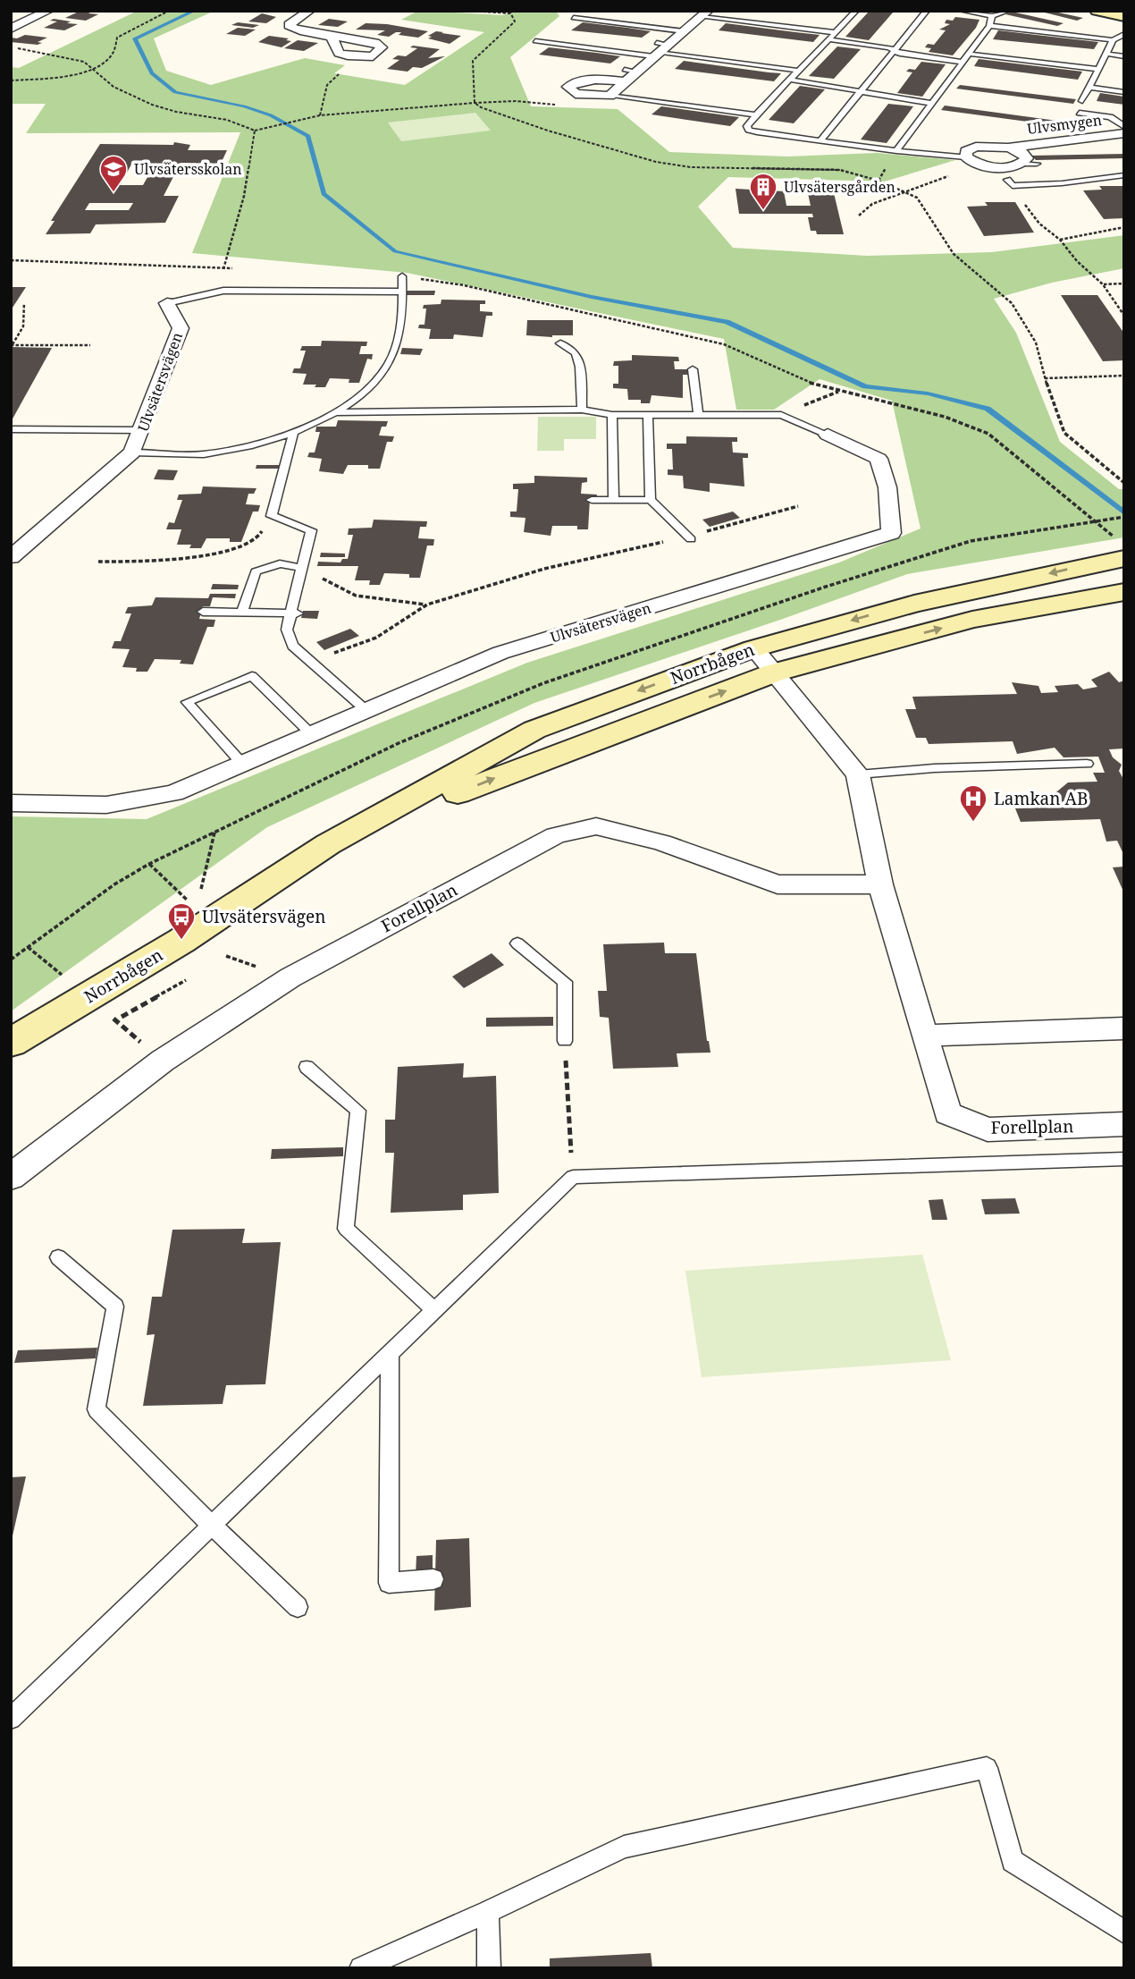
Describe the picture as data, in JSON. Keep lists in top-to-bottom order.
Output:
{
  "streets": {
    "street": [
      "Ulvsmygen",
      "Ulvsätersvägen",
      "Norrbågen",
      "Forellplan"
    ]
  },
  "crossings": [
    ["Norrbågen", "Forellplan"]
  ],
  "places": {
    "school or university": ["Ulvsätersskolan"],
    "building": ["Ulvsätersgården"],
    "hospital": ["Lamkan AB"],
    "bus stop": ["Ulvsätersvägen"]
  }
}
